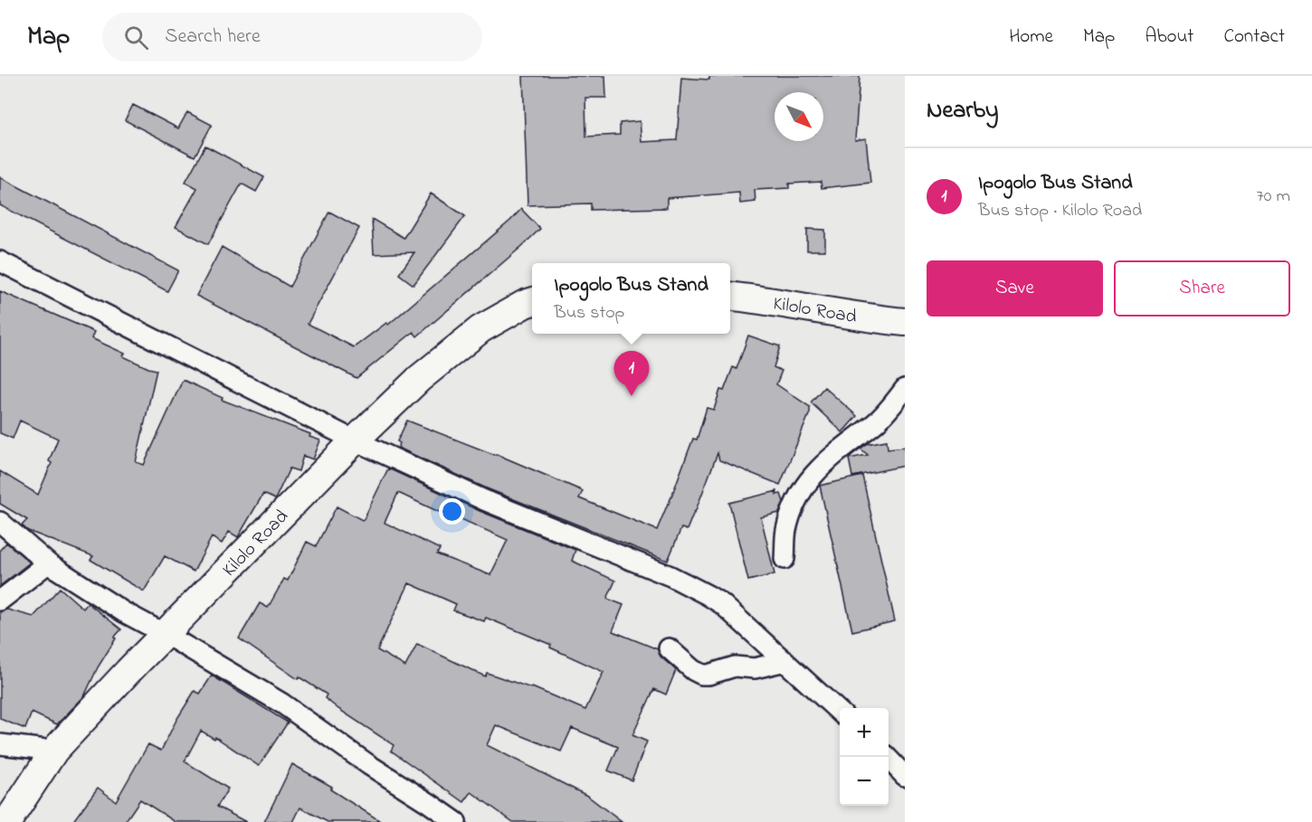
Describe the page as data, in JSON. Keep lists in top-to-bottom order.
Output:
{
  "streets": {
    "main road": ["Kilolo Road"]
  },
  "north": "bottom right",
  "page": {
    "header": "Map",
    "search": "Search here",
    "nav": [
      "Home",
      "Map",
      "About",
      "Contact"
    ],
    "heading": "Nearby",
    "list": [
      {
        "mark": "1",
        "name": "Ipogolo Bus Stand",
        "note": "Bus stop · Kilolo Road",
        "value": "70 m"
      }
    ],
    "buttons": ["Save", "Share"],
    "popup": ["Ipogolo Bus Stand", "Bus stop"],
    "pins": "1",
    "map_buttons": ["+", "−"]
  }
}
